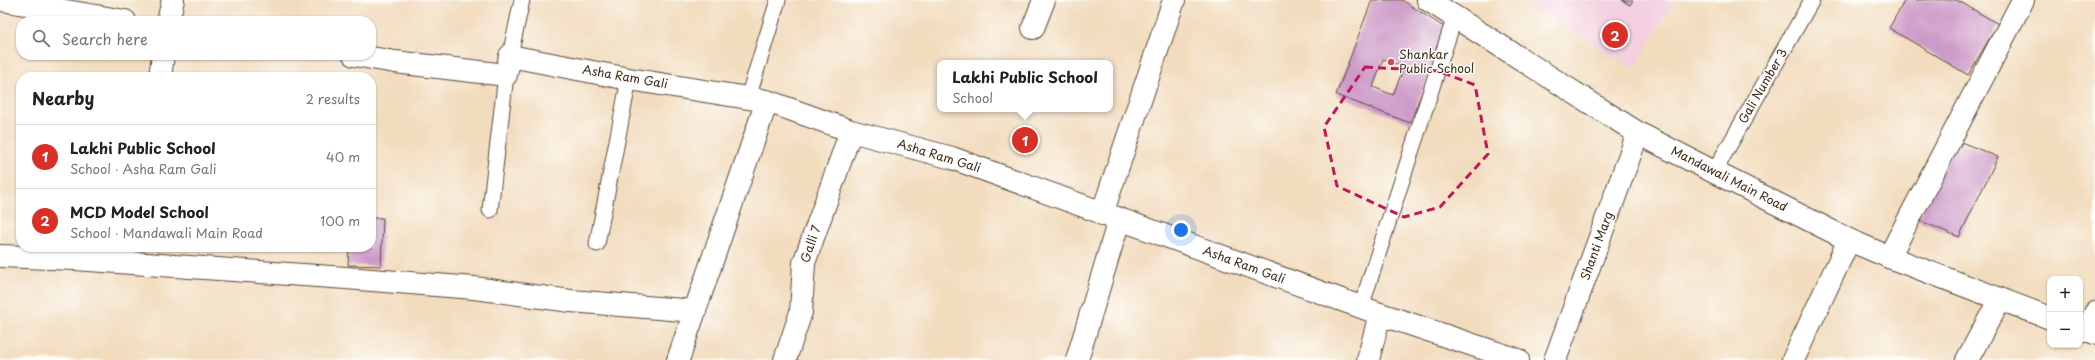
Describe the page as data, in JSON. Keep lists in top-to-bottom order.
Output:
{
  "streets": {
    "street": [
      "Asha Ram Gali",
      "Mandawali Main Road",
      "Galli 7",
      "Shanti Marg"
    ],
    "lane": ["Gali Number 3"]
  },
  "crossings": [
    ["Asha Ram Gali", "Galli 7"],
    ["Gali Number 3", "Mandawali Main Road"],
    ["Mandawali Main Road", "Shanti Marg"]
  ],
  "places": ["Shankar Public School"],
  "page": {
    "search": "Search here",
    "pins": ["2", "1"],
    "popup": ["Lakhi Public School", "School"],
    "heading": ["Nearby", "2 results"],
    "list": [
      {
        "mark": "1",
        "name": "Lakhi Public School",
        "note": "School · Asha Ram Gali",
        "value": "40 m"
      },
      {
        "mark": "2",
        "name": "MCD Model School",
        "note": "School · Mandawali Main Road",
        "value": "100 m"
      }
    ],
    "map_buttons": ["+", "−"]
  }
}
